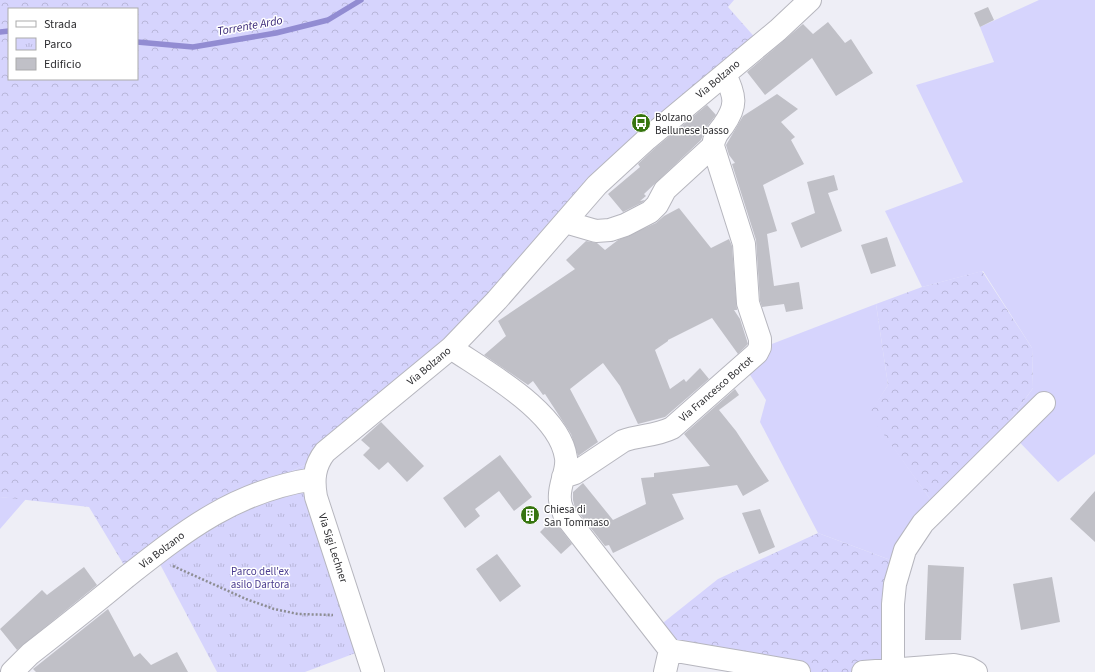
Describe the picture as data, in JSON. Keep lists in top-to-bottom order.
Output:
{
  "streets": {
    "street": ["Via Bolzano", "Via Francesco Bortot", "Via Sigi Lechner"]
  },
  "crossings": [
    ["Via Bolzano", "Via Sigi Lechner"]
  ],
  "water": ["Torrente Ardo"],
  "parks": ["Parco dell'ex asilo Dartora"],
  "places": {
    "bus stop": ["Bolzano Bellunese basso"],
    "building": ["Chiesa di San Tommaso"]
  },
  "legend": ["Strada", "Parco", "Edificio"]
}
